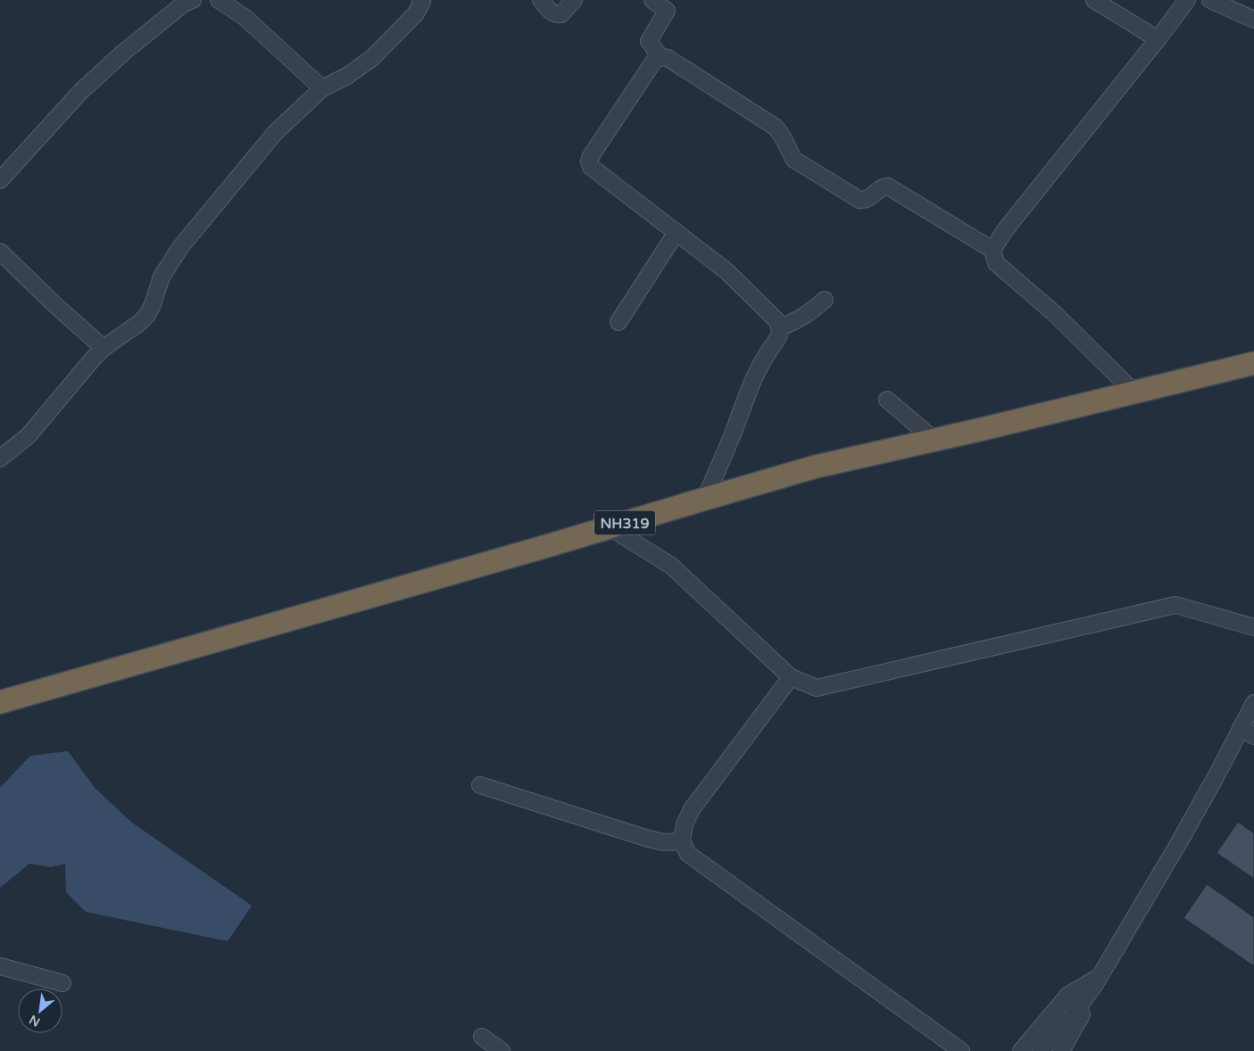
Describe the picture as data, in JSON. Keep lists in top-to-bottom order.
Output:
{
  "streets": {
    "highway": ["NH319"]
  },
  "north": "bottom left"
}
